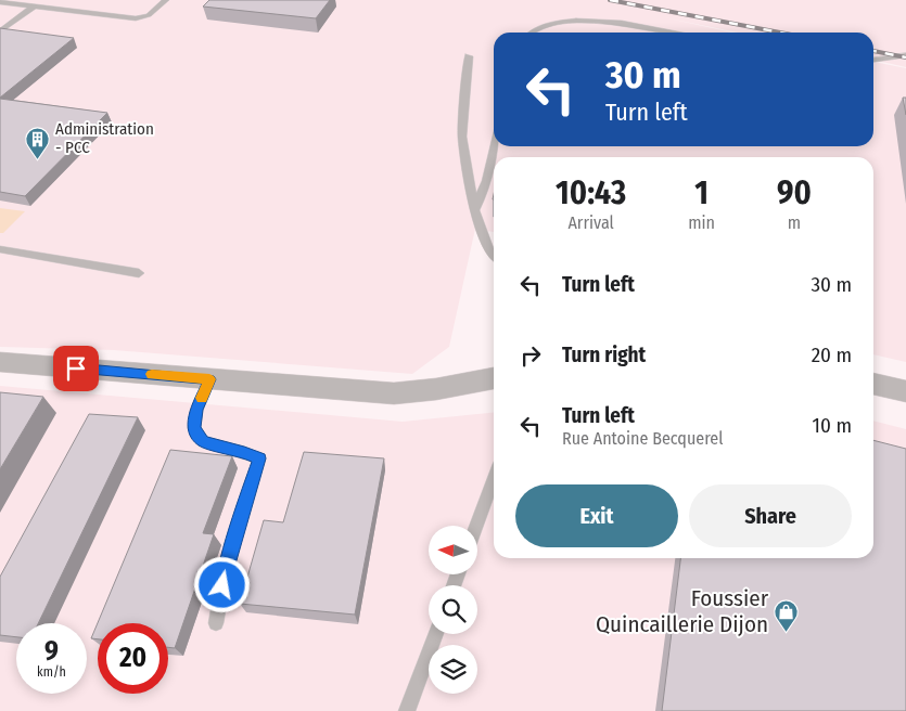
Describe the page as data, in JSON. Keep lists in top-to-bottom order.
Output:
{
  "places": {
    "building": ["Administration - PCC"],
    "shop": ["Foussier Quincaillerie Dijon"]
  },
  "north": "left",
  "page": {
    "turn": ["30 m", "Turn left"],
    "eta": [
      "10:43",
      "Arrival",
      "1",
      "min",
      "90",
      "m"
    ],
    "list": [
      {
        "name": "Turn left",
        "value": "30 m"
      },
      {
        "name": "Turn right",
        "value": "20 m"
      },
      {
        "name": "Turn left",
        "note": "Rue Antoine Becquerel",
        "value": "10 m"
      }
    ],
    "buttons": ["Exit", "Share"],
    "speed": "9 km/h",
    "limit": "20"
  }
}
